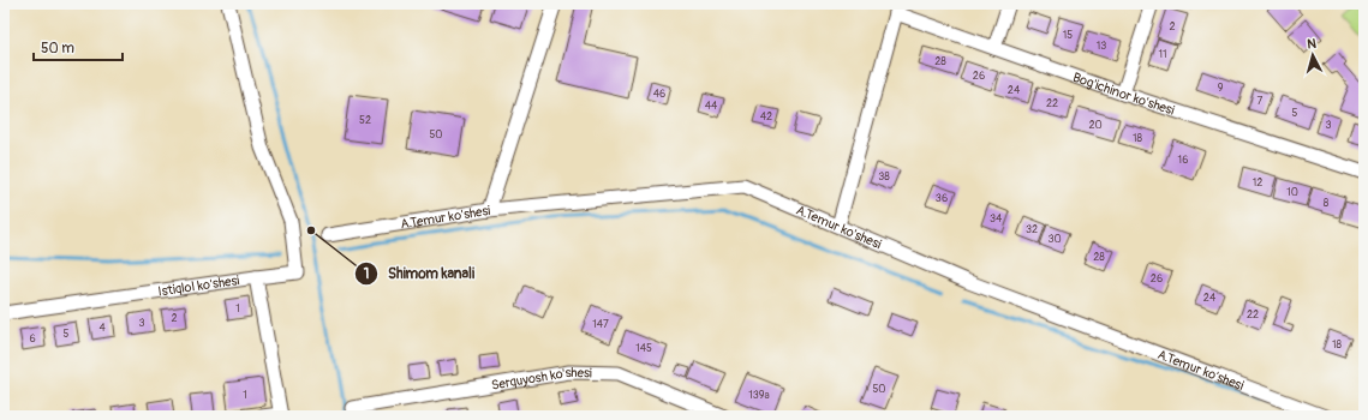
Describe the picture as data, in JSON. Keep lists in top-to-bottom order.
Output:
{
  "streets": {
    "street": [
      "Bog'ichinor ko'shesi",
      "A.Temur ko'shesi",
      "Istiqlol ko'shesi",
      "Serquyosh ko'shesi"
    ]
  },
  "places": ["Shimom kanali"],
  "house_numbers": [
    "2",
    "15",
    "13",
    "11",
    "28",
    "26",
    "9",
    "24",
    "46",
    "7",
    "22",
    "44",
    "5",
    "42",
    "52",
    "20",
    "3",
    "50",
    "18",
    "16",
    "38",
    "12",
    "10",
    "36",
    "8",
    "34",
    "32",
    "30",
    "28",
    "26",
    "24",
    "1",
    "22",
    "2",
    "3",
    "147",
    "4",
    "5",
    "6",
    "18",
    "145",
    "50",
    "1",
    "139a"
  ],
  "scale_bar": "50 m",
  "north": "top"
}
